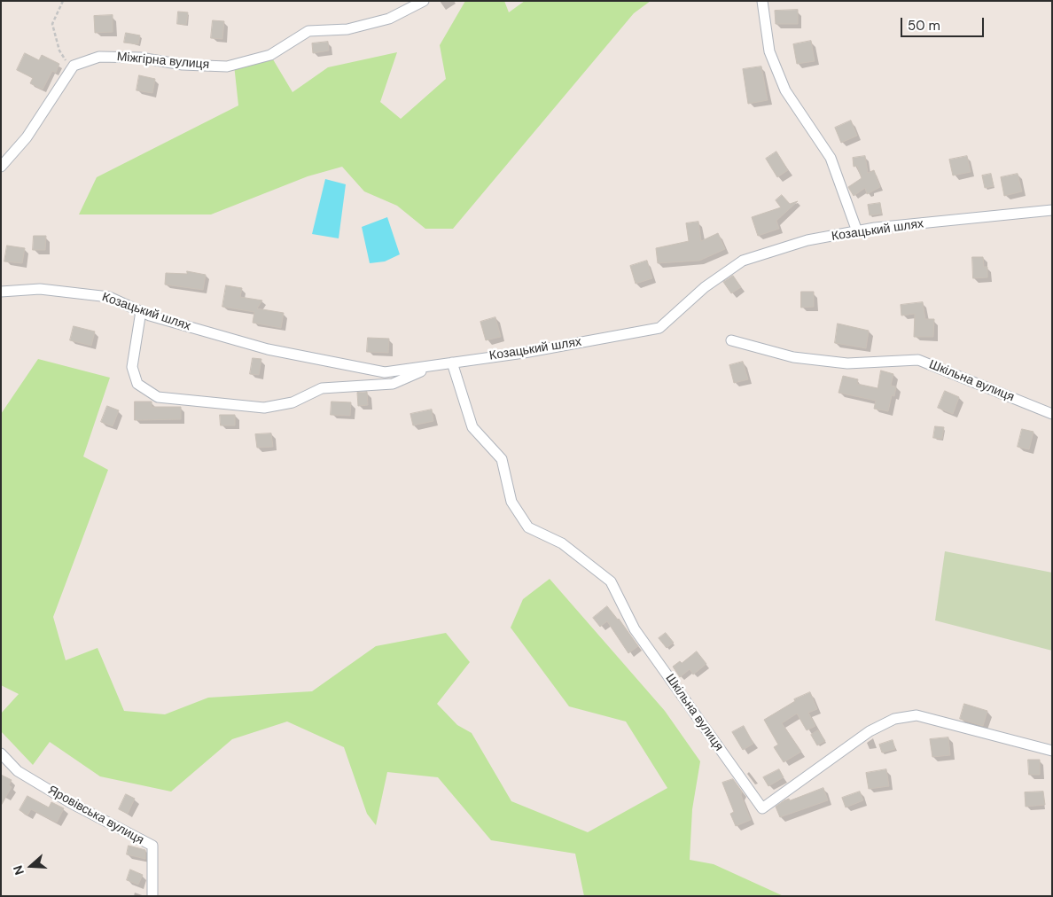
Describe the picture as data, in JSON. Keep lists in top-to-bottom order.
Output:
{
  "streets": {
    "street": [
      "Міжгірна вулиця",
      "Козацький шлях",
      "Шкільна вулиця",
      "Яровівська вулиця"
    ]
  },
  "crossings": [
    ["Козацький шлях", "Шкільна вулиця"]
  ],
  "scale_bar": "50 m",
  "north": "left"
}
